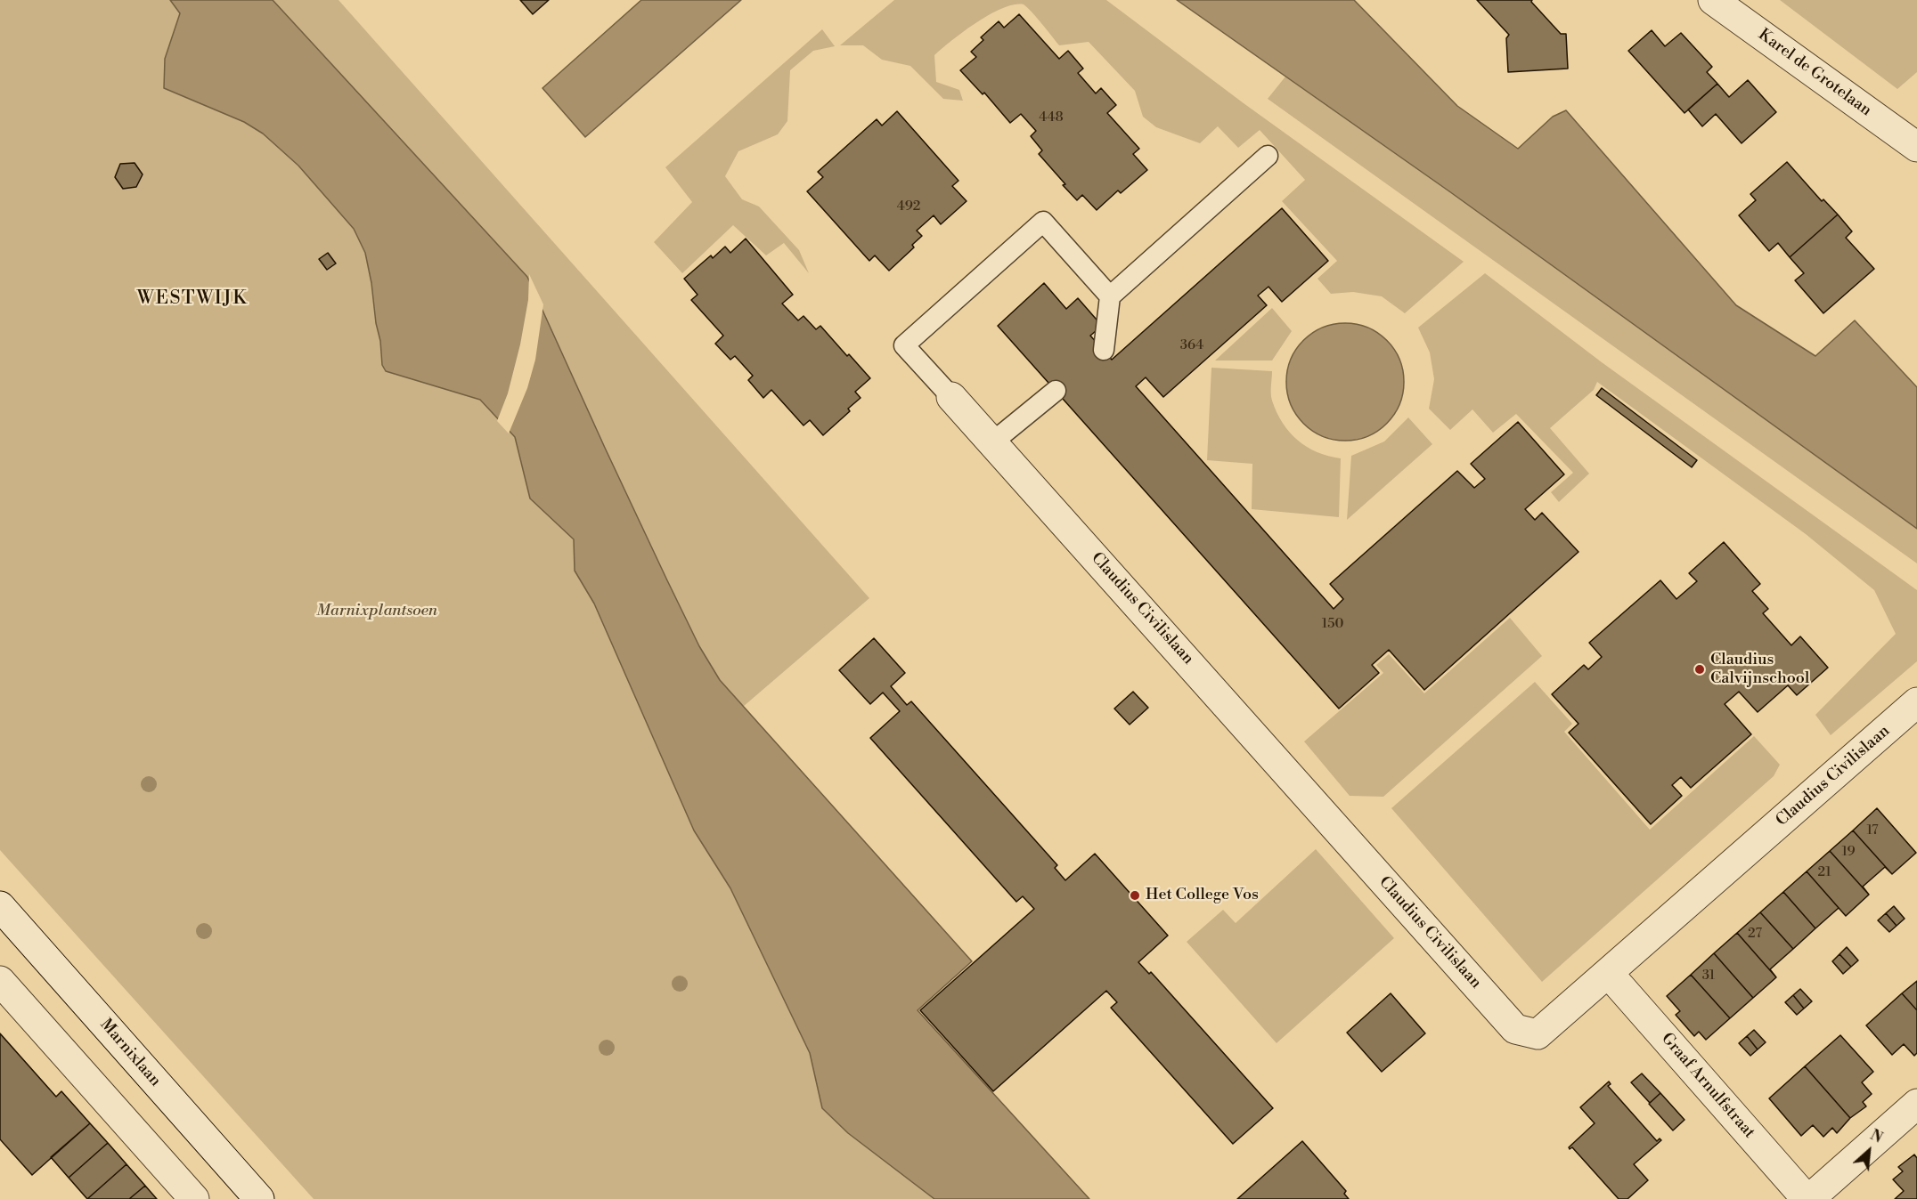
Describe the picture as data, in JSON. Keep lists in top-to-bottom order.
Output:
{
  "streets": {
    "street": [
      "Karel de Grotelaan",
      "Claudius Civilislaan",
      "Marnixlaan",
      "Graaf Arnulfstraat"
    ]
  },
  "crossings": [
    ["Claudius Civilislaan", "Graaf Arnulfstraat"]
  ],
  "districts": ["WESTWIJK"],
  "parks": ["Marnixplantsoen"],
  "places": ["Claudius Calvijnschool", "Het College Vos"],
  "house_numbers": [
    "448",
    "492",
    "364",
    "150",
    "17",
    "19",
    "21",
    "27",
    "31"
  ],
  "north": "top right"
}
